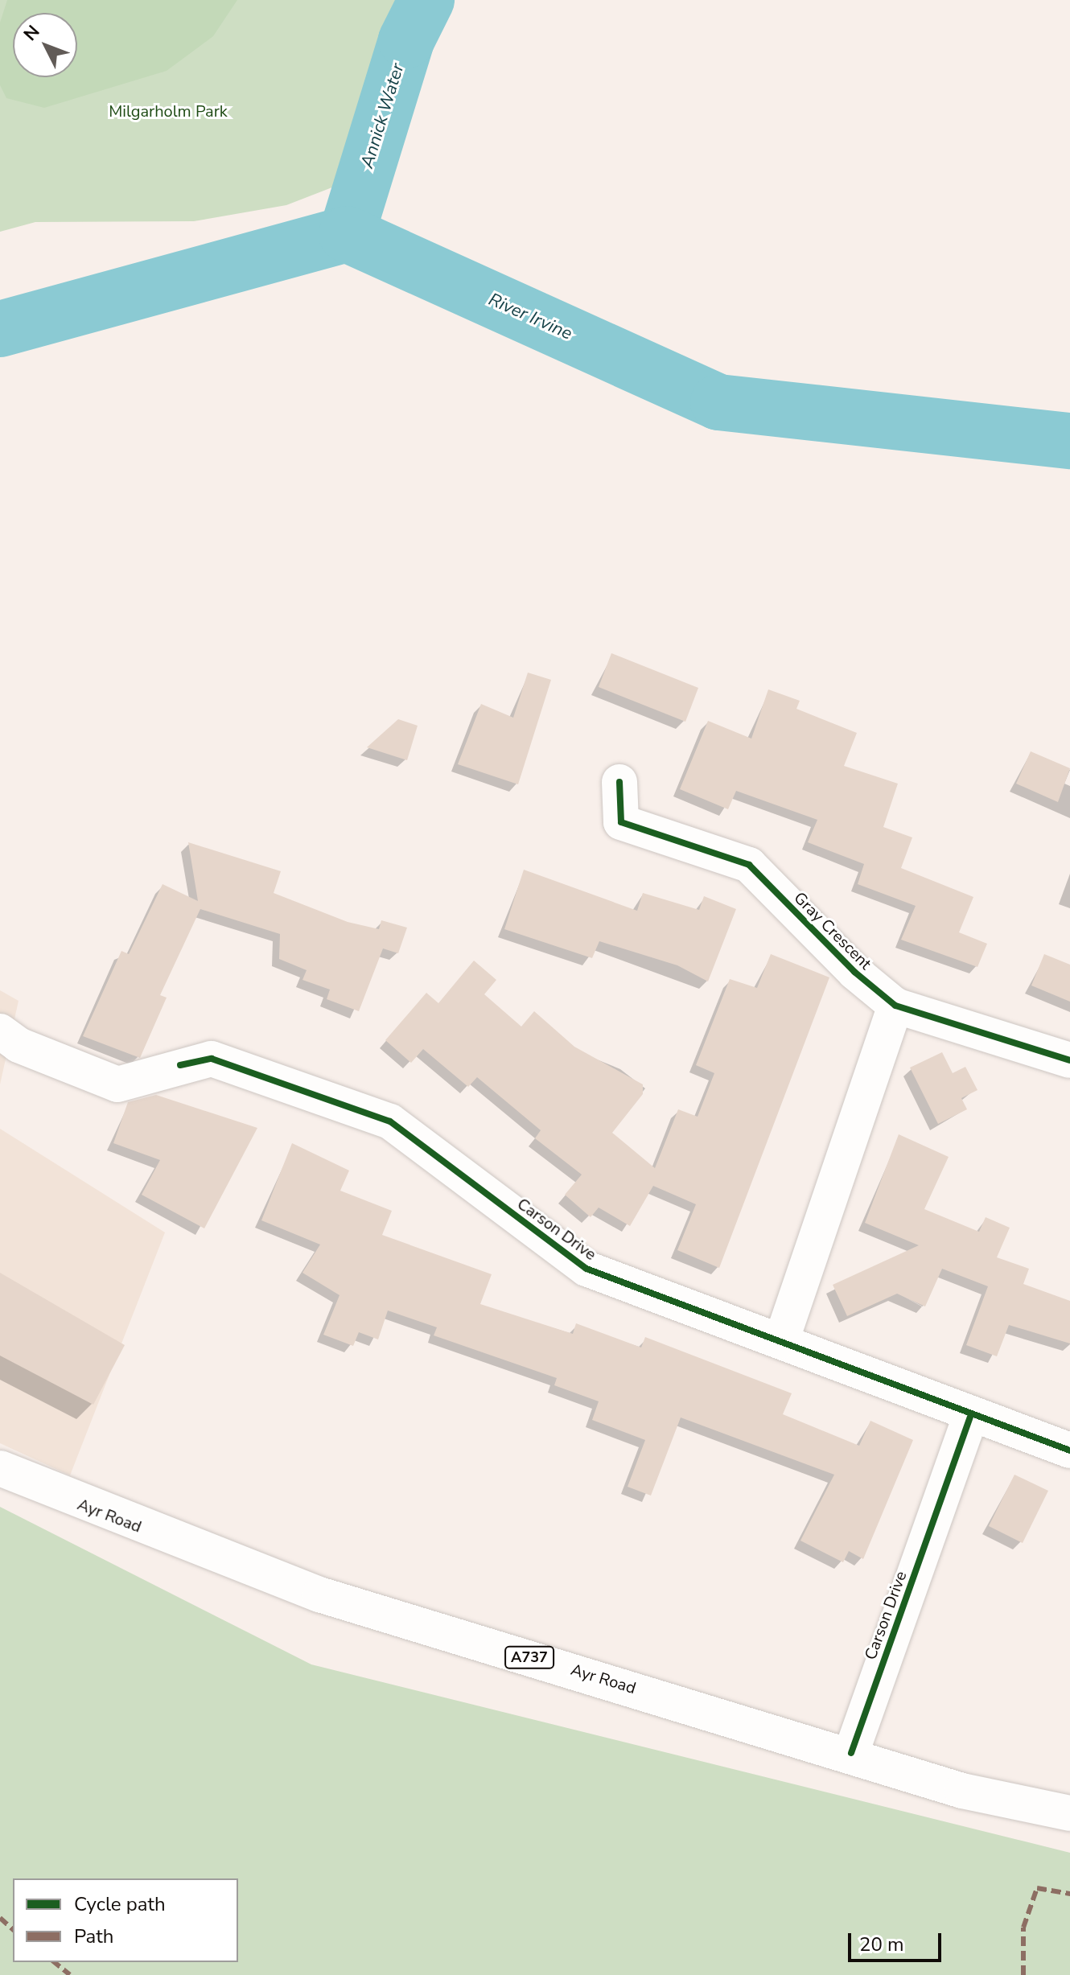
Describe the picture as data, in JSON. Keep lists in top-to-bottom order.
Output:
{
  "streets": {
    "street": [
      "Gray Crescent",
      "Carson Drive",
      "Ayr Road",
      "A737"
    ]
  },
  "crossings": [
    ["Carson Drive", "Ayr Road"]
  ],
  "water": ["Annick Water", "River Irvine"],
  "parks": ["Milgarholm Park"],
  "legend": ["Cycle path", "Path"],
  "scale_bar": "20 m",
  "north": "top left"
}
